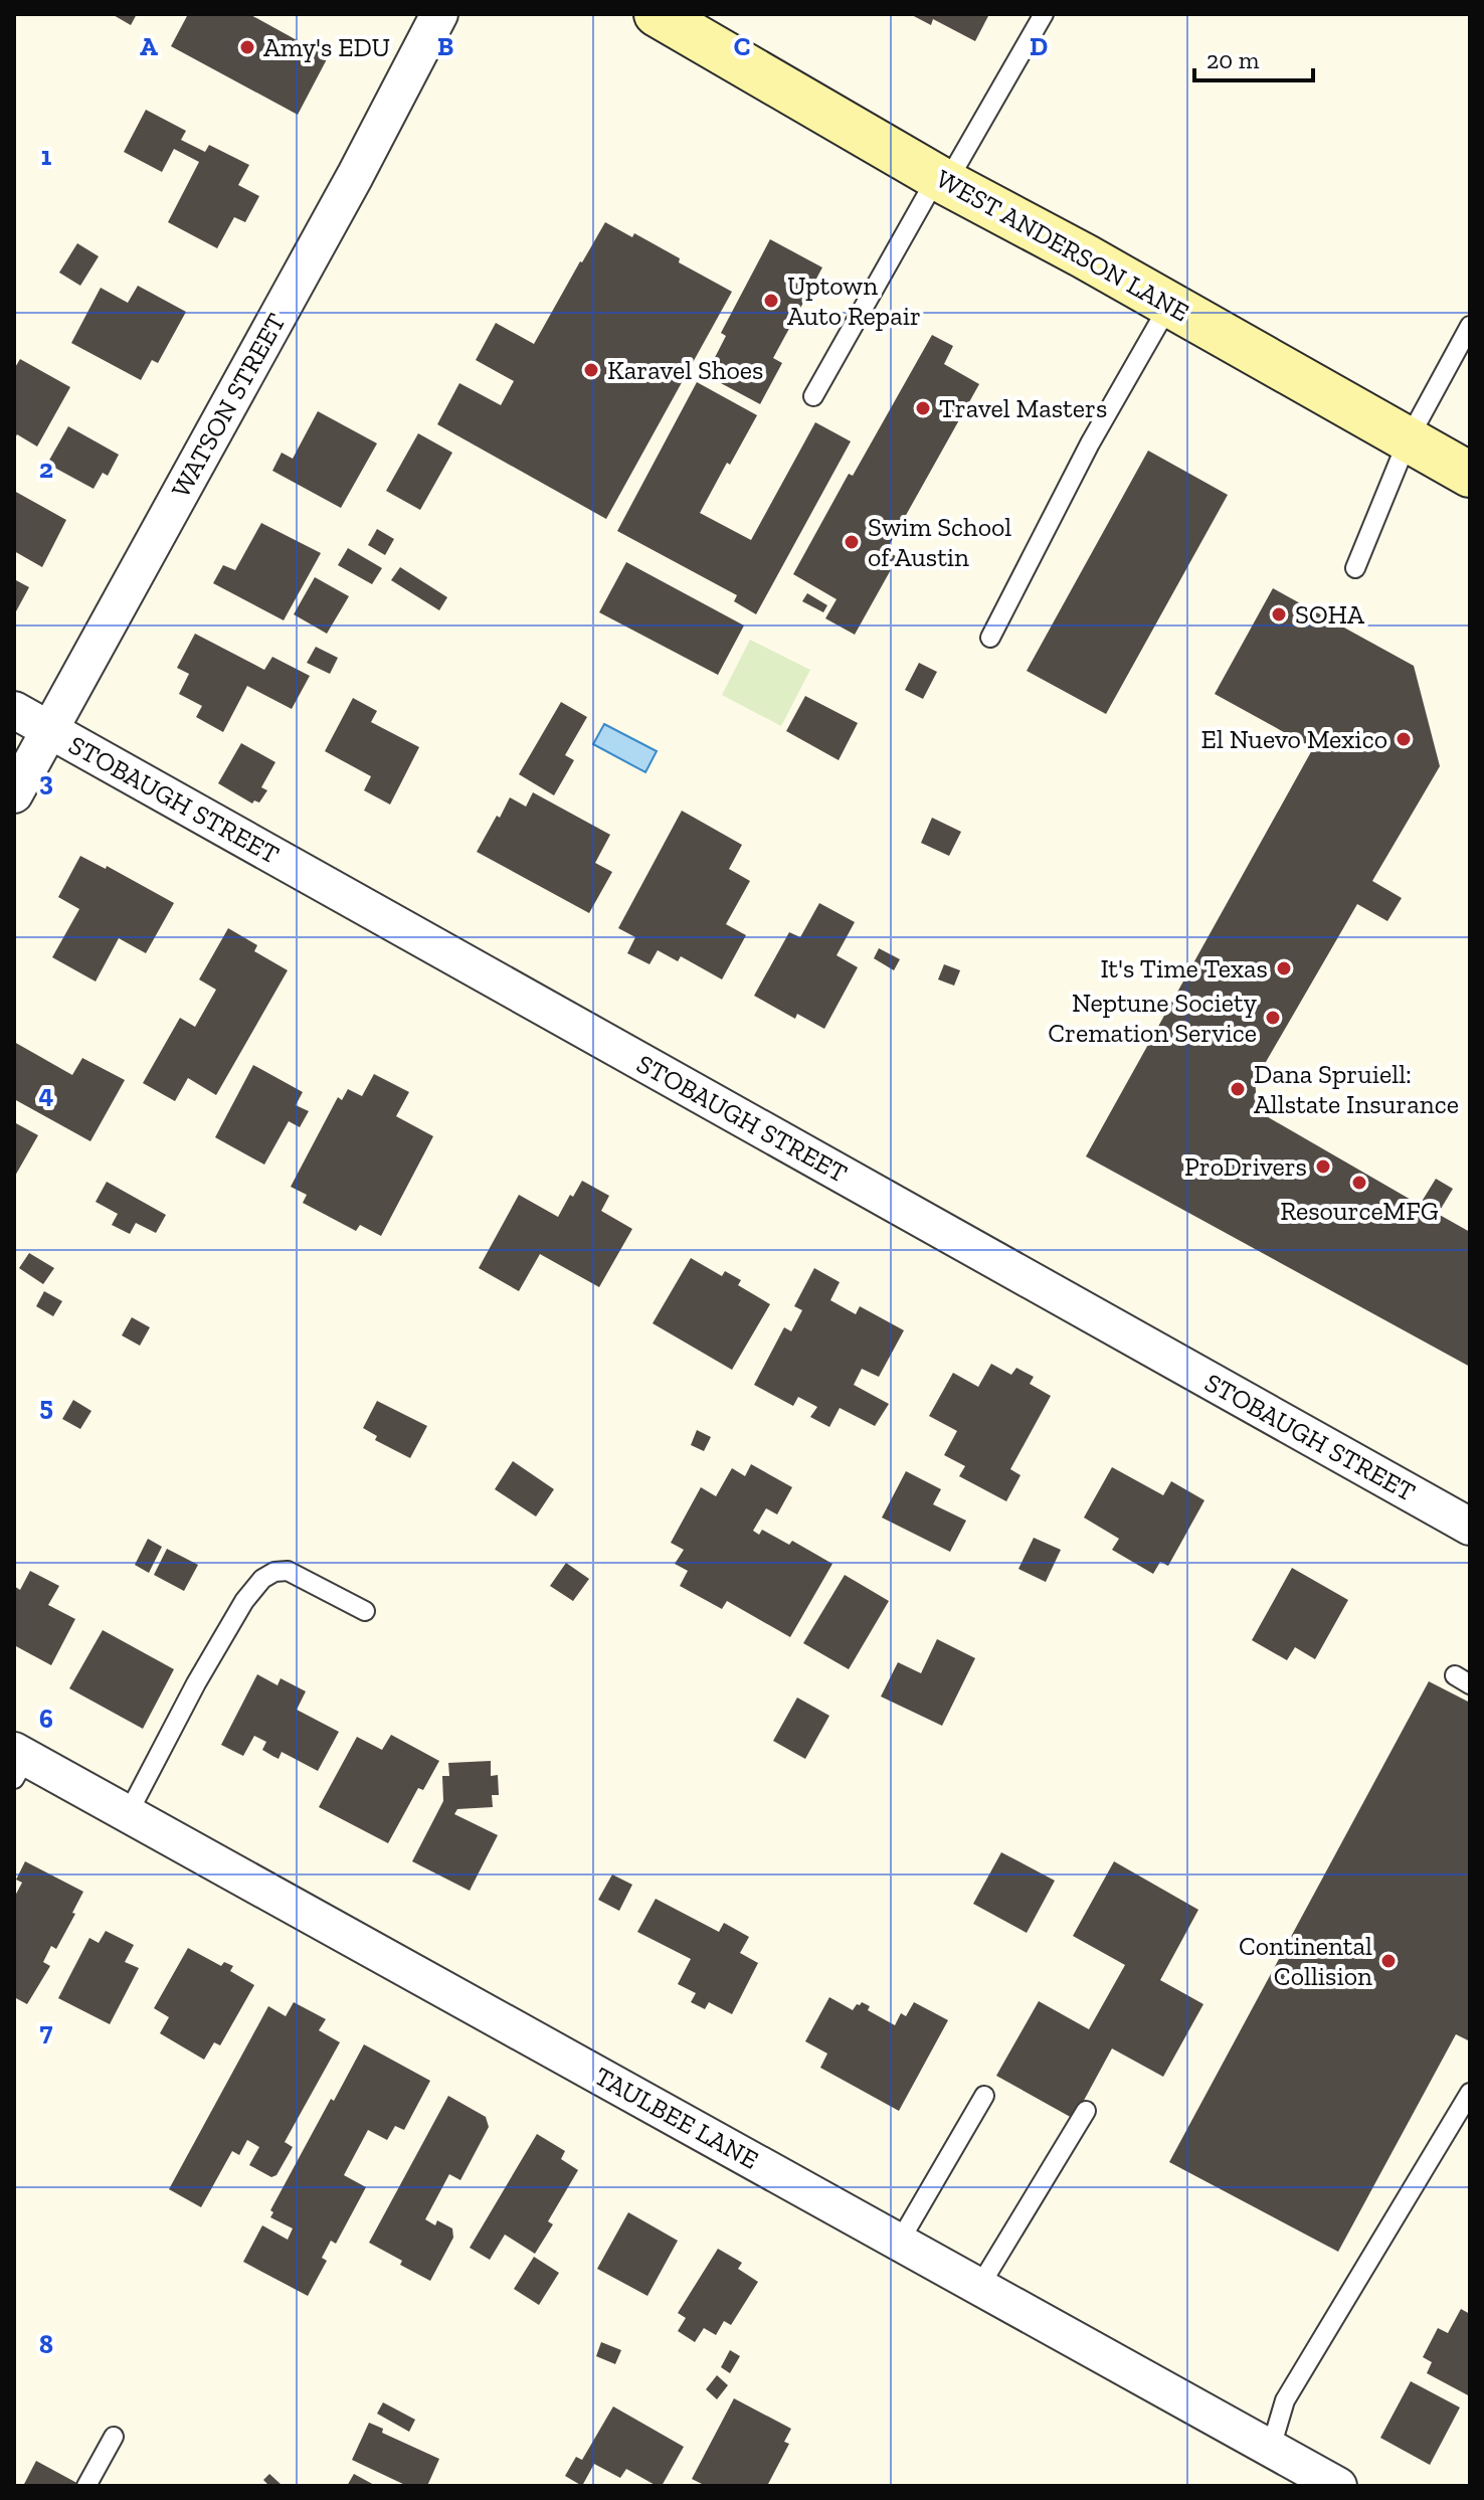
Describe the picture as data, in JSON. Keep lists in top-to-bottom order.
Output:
{
  "streets": {
    "main road": ["WEST ANDERSON LANE"],
    "street": ["WATSON STREET", "STOBAUGH STREET", "TAULBEE LANE"]
  },
  "crossings": [
    ["WATSON STREET", "STOBAUGH STREET"]
  ],
  "places": [
    "Amy's EDU",
    "Uptown Auto Repair",
    "Karavel Shoes",
    "Travel Masters",
    "Swim School of Austin",
    "SOHA",
    "El Nuevo Mexico",
    "It's Time Texas",
    "Neptune Society Cremation Service",
    "Dana Spruiell: Allstate Insurance",
    "ProDrivers",
    "ResourceMFG",
    "Continental Collision"
  ],
  "scale_bar": "20 m",
  "grid": {
    "columns": [
      "A",
      "B",
      "C",
      "D"
    ],
    "rows": [
      "1",
      "2",
      "3",
      "4",
      "5",
      "6",
      "7",
      "8"
    ]
  }
}
